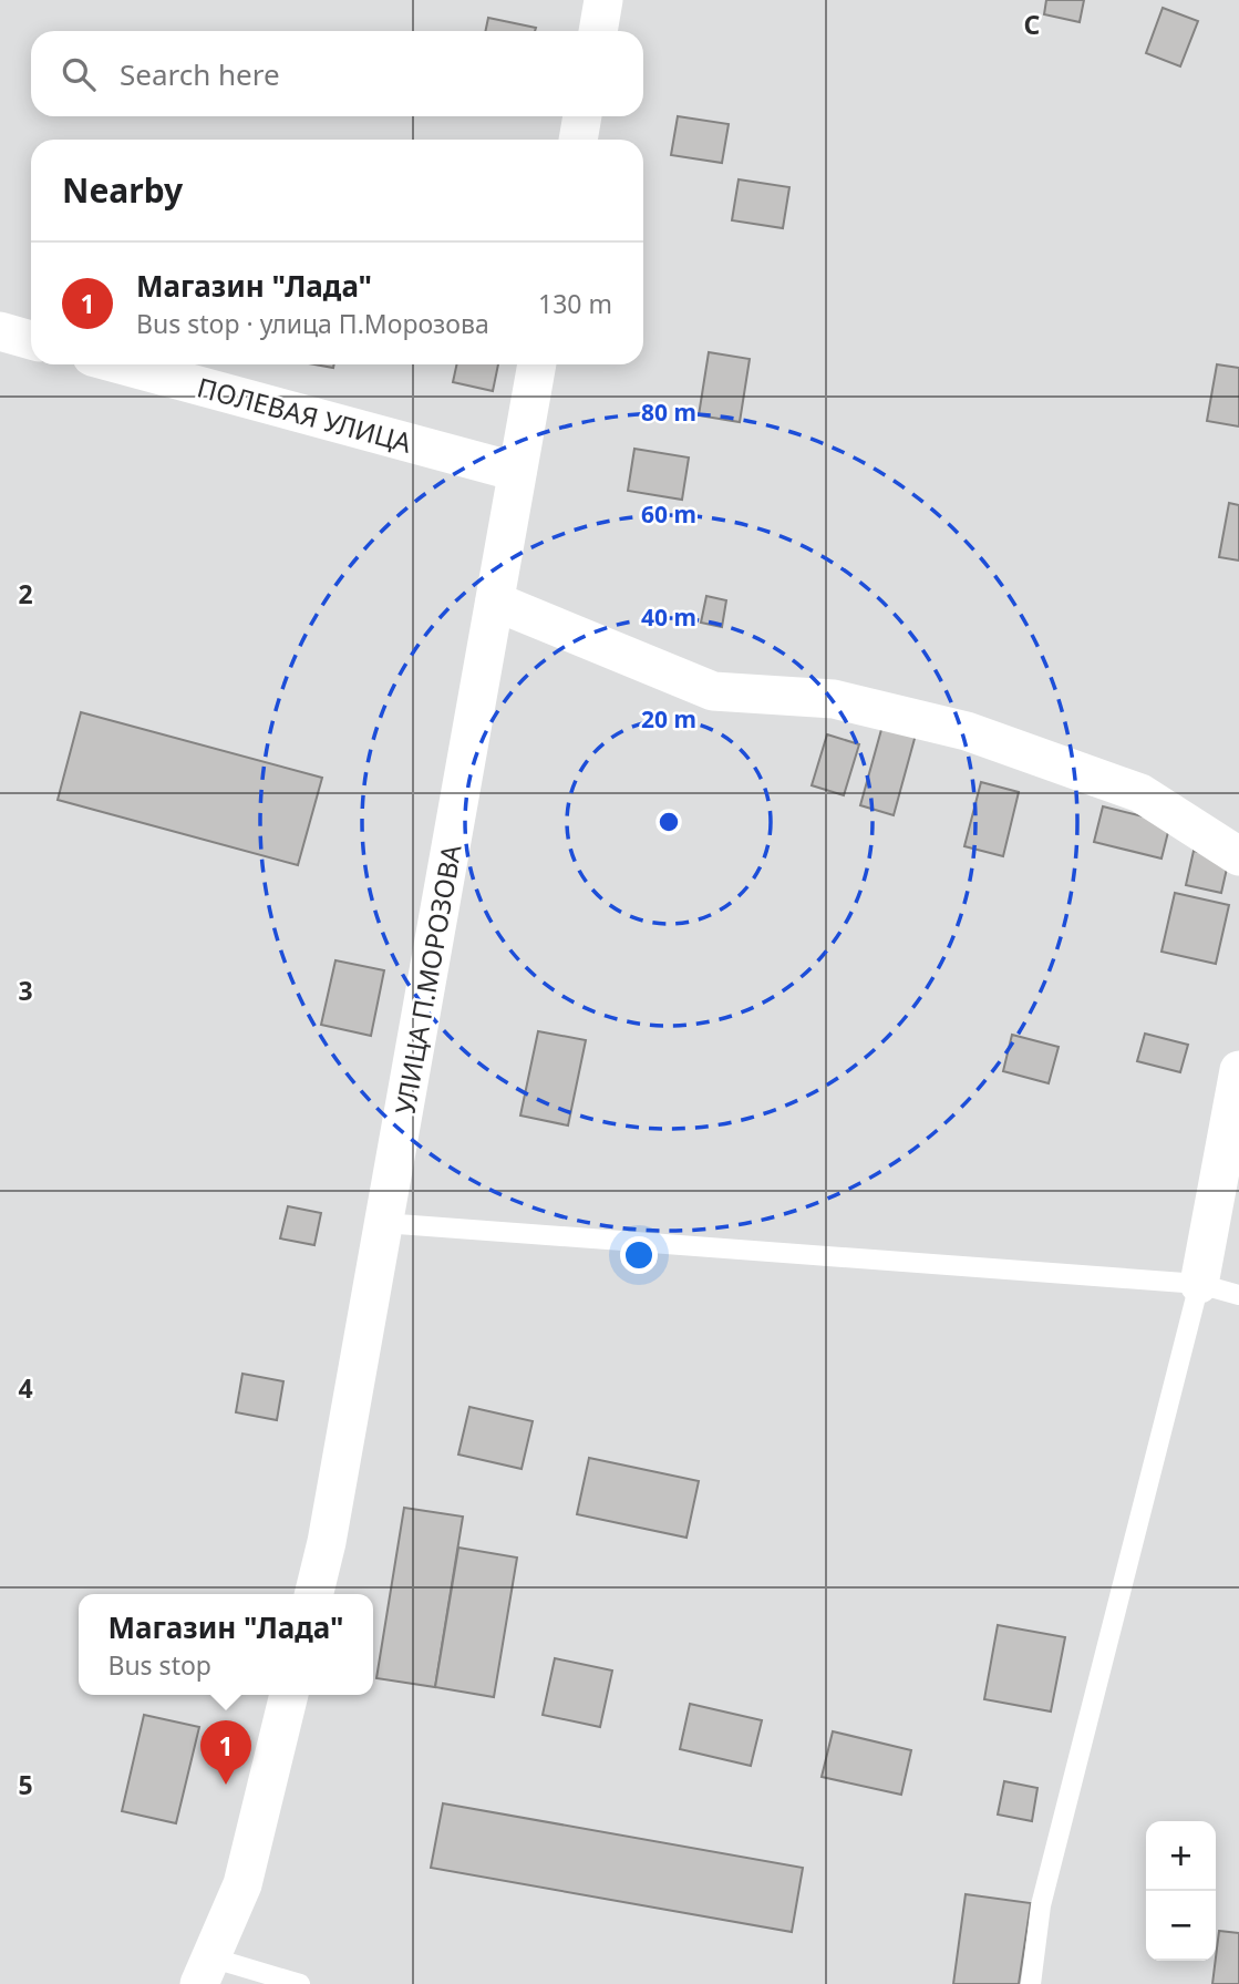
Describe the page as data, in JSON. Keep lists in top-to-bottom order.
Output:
{
  "streets": {
    "street": ["ПОЛЕВАЯ УЛИЦА", "УЛИЦА П.МОРОЗОВА"]
  },
  "crossings": [
    ["ПОЛЕВАЯ УЛИЦА", "УЛИЦА П.МОРОЗОВА"]
  ],
  "page": {
    "search": "Search here",
    "heading": "Nearby",
    "list": [
      {
        "mark": "1",
        "name": "Магазин \"Лада\"",
        "note": "Bus stop · улица П.Морозова",
        "value": "130 m"
      }
    ],
    "popup": ["Магазин \"Лада\"", "Bus stop"],
    "pins": "1",
    "map_buttons": ["+", "−"]
  },
  "grid": {
    "columns": ["C"],
    "rows": [
      "2",
      "3",
      "4",
      "5"
    ]
  },
  "rings": [
    "80 m",
    "60 m",
    "40 m",
    "20 m"
  ]
}
